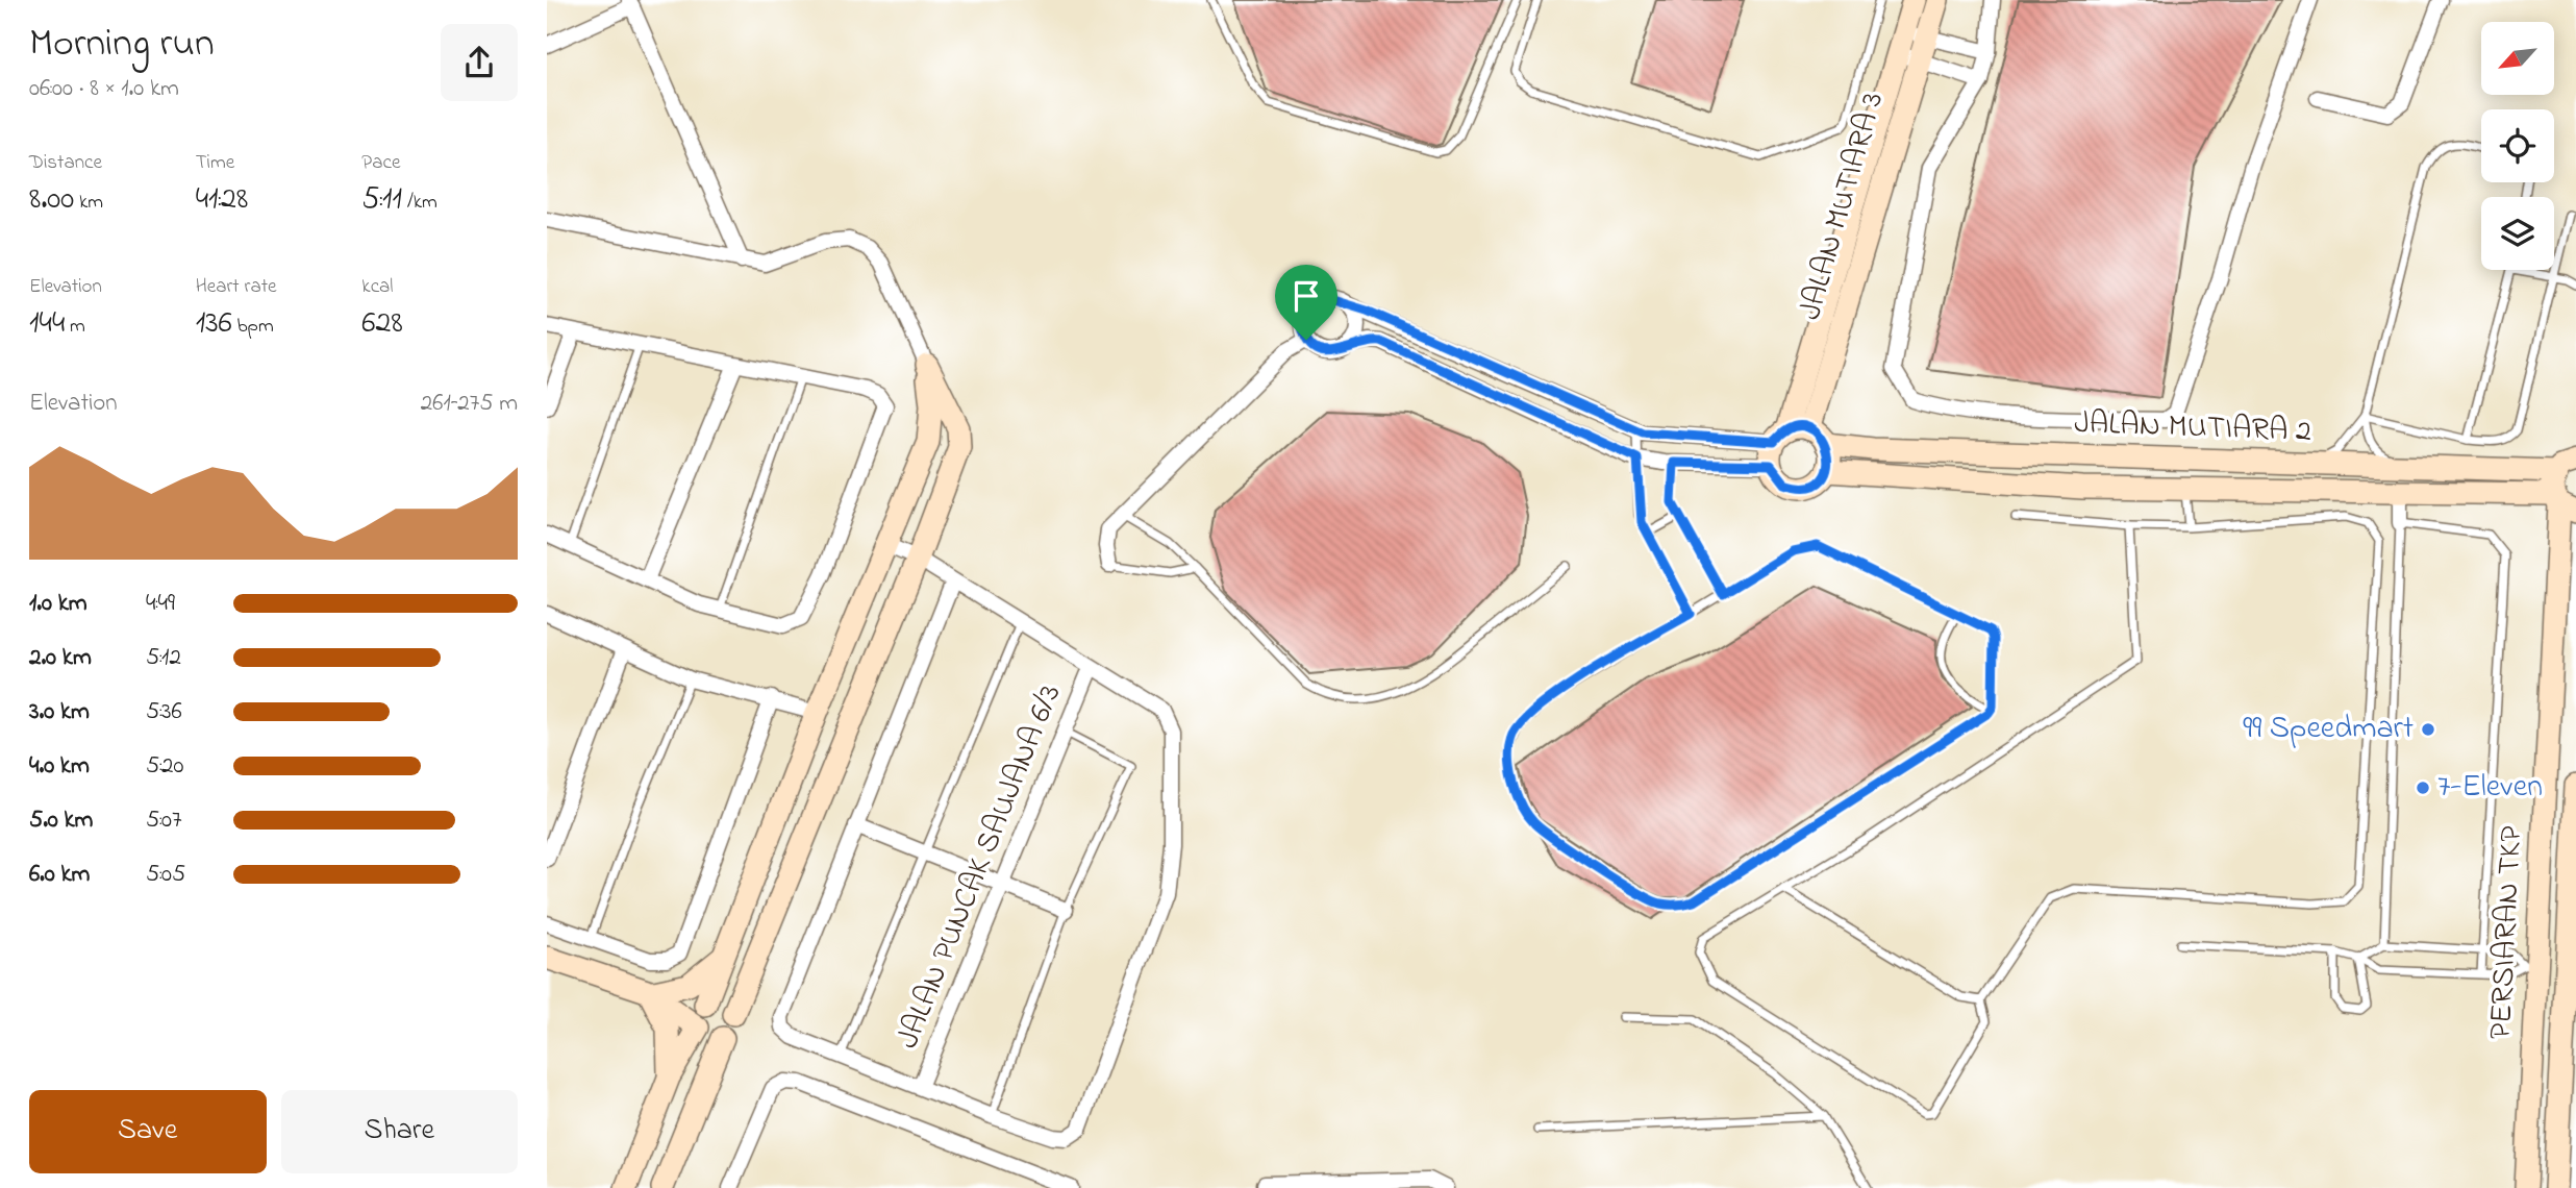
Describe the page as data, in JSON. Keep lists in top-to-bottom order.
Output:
{
  "streets": {
    "street": [
      "JALAN MUTIARA 3",
      "JALAN MUTIARA 2",
      "JALAN PUNCAK SAUJANA 6/3",
      "PERSIARAN TKP"
    ]
  },
  "crossings": [
    ["JALAN MUTIARA 3", "JALAN MUTIARA 2"],
    ["JALAN MUTIARA 2", "PERSIARAN TKP"]
  ],
  "places": ["99 Speedmart", "7-Eleven"],
  "north": "bottom left",
  "page": {
    "heading": ["Morning run", "06:00 · 8 × 1.0 km"],
    "stats": [
      ["Distance", "8.00 km"],
      ["Time", "41:28"],
      ["Pace", "5:11 /km"],
      ["Elevation", "144 m"],
      ["Heart rate", "136 bpm"],
      ["kcal", "628"]
    ],
    "chart": ["Elevation", "261–275 m"],
    "list": [
      {
        "name": "1.0 km",
        "note": "4:49"
      },
      {
        "name": "2.0 km",
        "note": "5:12"
      },
      {
        "name": "3.0 km",
        "note": "5:36"
      },
      {
        "name": "4.0 km",
        "note": "5:20"
      },
      {
        "name": "5.0 km",
        "note": "5:07"
      },
      {
        "name": "6.0 km",
        "note": "5:05"
      }
    ],
    "buttons": ["Save", "Share"]
  }
}
